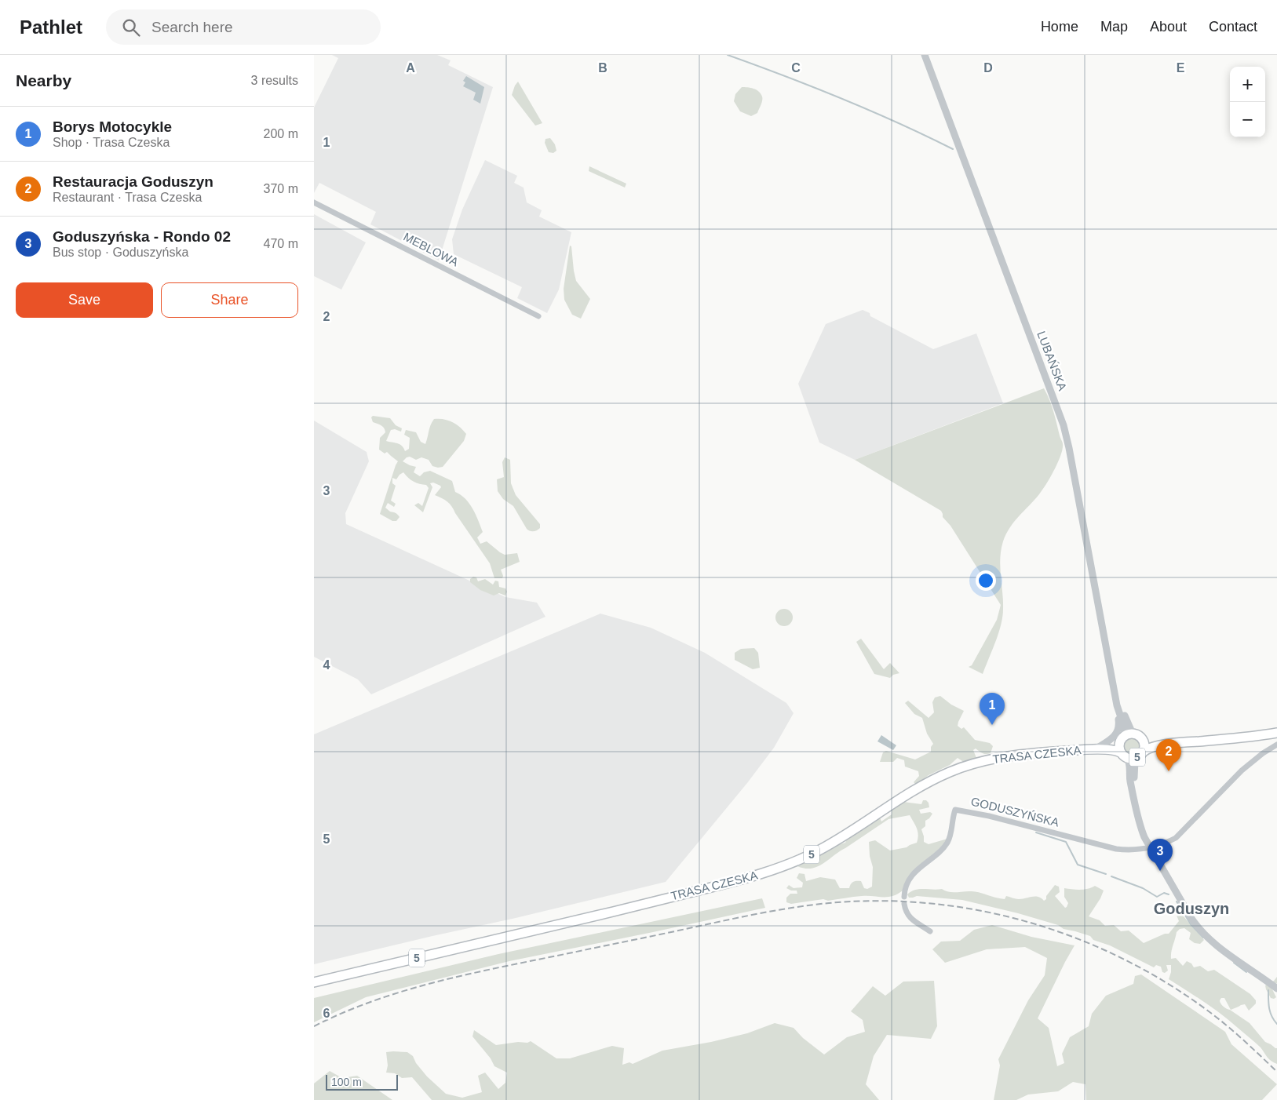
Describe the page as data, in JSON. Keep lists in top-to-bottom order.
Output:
{
  "streets": {
    "main road": ["TRASA CZESKA", "5"],
    "street": ["MEBLOWA", "LUBAŃSKA", "GODUSZYŃSKA"]
  },
  "crossings": [
    ["LUBAŃSKA", "TRASA CZESKA"],
    ["LUBAŃSKA", "5"],
    ["TRASA CZESKA", "5"]
  ],
  "districts": ["Goduszyn"],
  "scale_bar": "100 m",
  "page": {
    "header": "Pathlet",
    "search": "Search here",
    "nav": [
      "Home",
      "Map",
      "About",
      "Contact"
    ],
    "heading": ["Nearby", "3 results"],
    "map_buttons": ["+", "−"],
    "list": [
      {
        "mark": "1",
        "name": "Borys Motocykle",
        "note": "Shop · Trasa Czeska",
        "value": "200 m"
      },
      {
        "mark": "2",
        "name": "Restauracja Goduszyn",
        "note": "Restaurant · Trasa Czeska",
        "value": "370 m"
      },
      {
        "mark": "3",
        "name": "Goduszyńska - Rondo 02",
        "note": "Bus stop · Goduszyńska",
        "value": "470 m"
      }
    ],
    "buttons": ["Save", "Share"],
    "pins": ["1", "2", "3"],
    "scale": "100 m"
  },
  "grid": {
    "columns": [
      "A",
      "B",
      "C",
      "D",
      "E"
    ],
    "rows": [
      "1",
      "2",
      "3",
      "4",
      "5",
      "6"
    ]
  }
}
